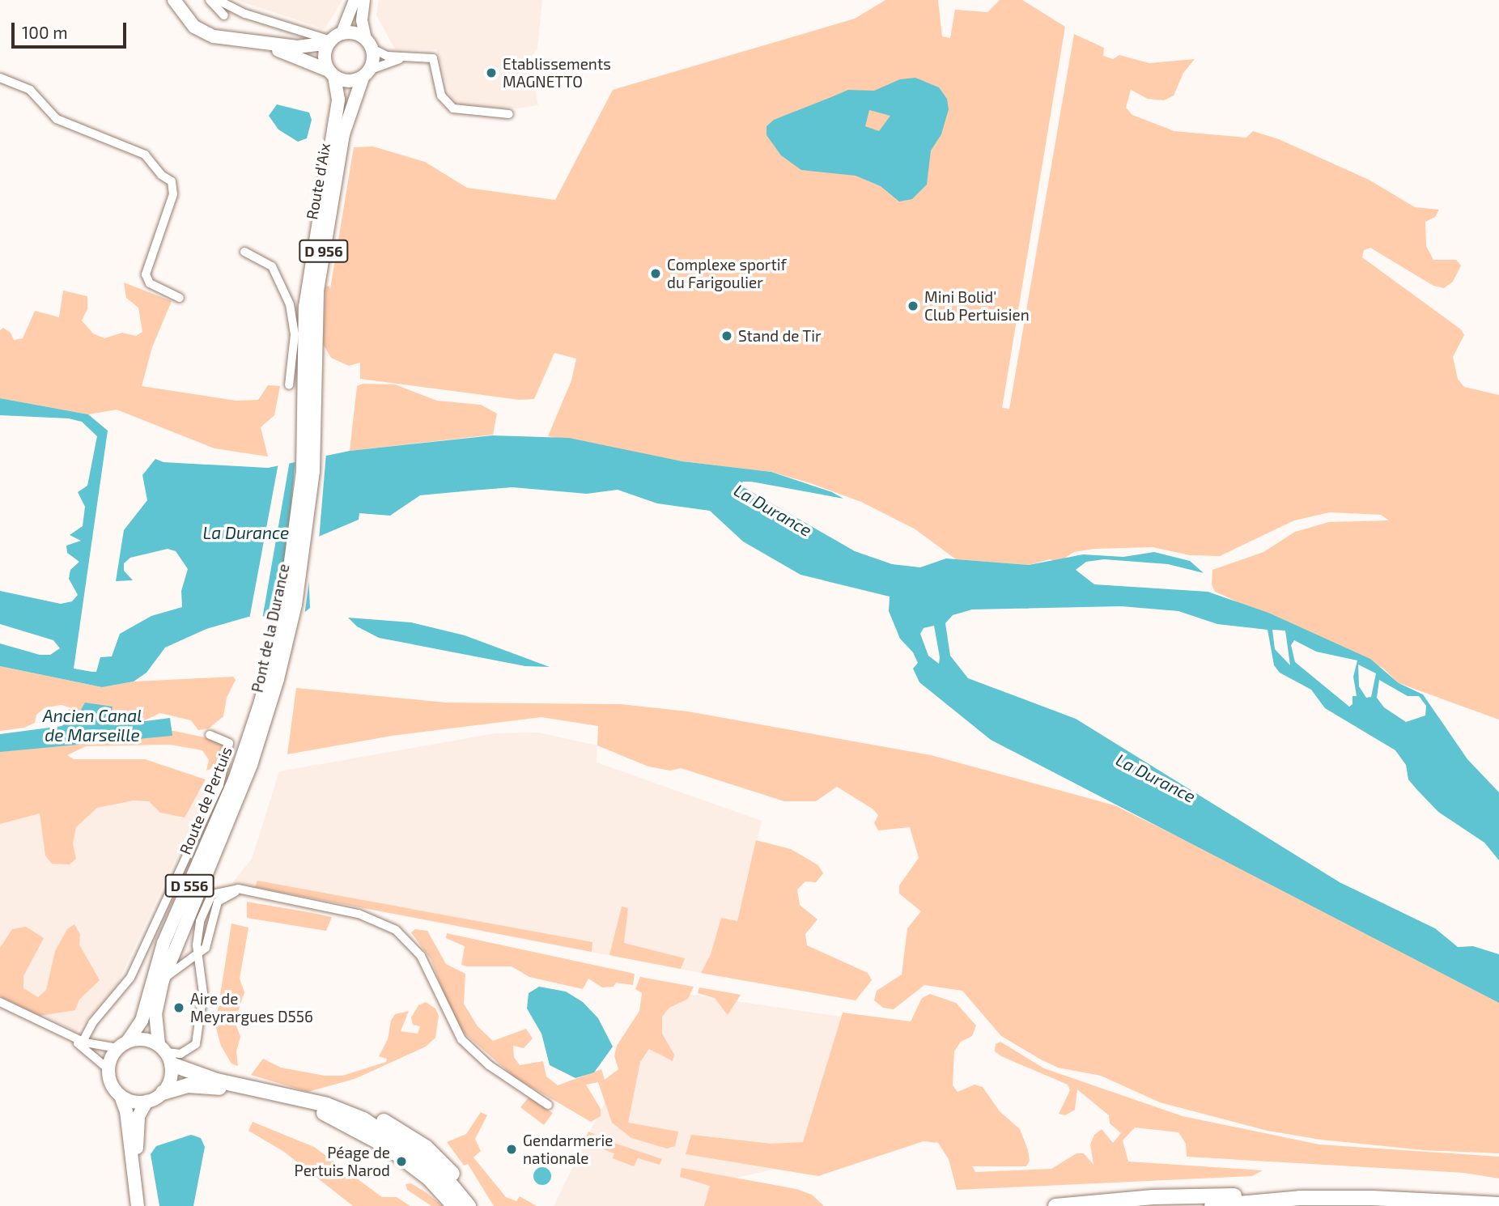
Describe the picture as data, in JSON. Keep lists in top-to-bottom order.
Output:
{
  "streets": {
    "main road": [
      "Route d'Aix",
      "D 956",
      "Pont de la Durance",
      "Route de Pertuis",
      "D 556"
    ]
  },
  "crossings": [
    ["Route d'Aix", "Pont de la Durance"],
    ["Pont de la Durance", "Route de Pertuis"]
  ],
  "water": ["La Durance", "Ancien Canal de Marseille"],
  "places": [
    "Etablissements MAGNETTO",
    "Complexe sportif du Farigoulier",
    "Mini Bolid' Club Pertuisien",
    "Stand de Tir",
    "Aire de Meyrargues D556",
    "Gendarmerie nationale",
    "Péage de Pertuis Narod"
  ],
  "scale_bar": "100 m"
}
